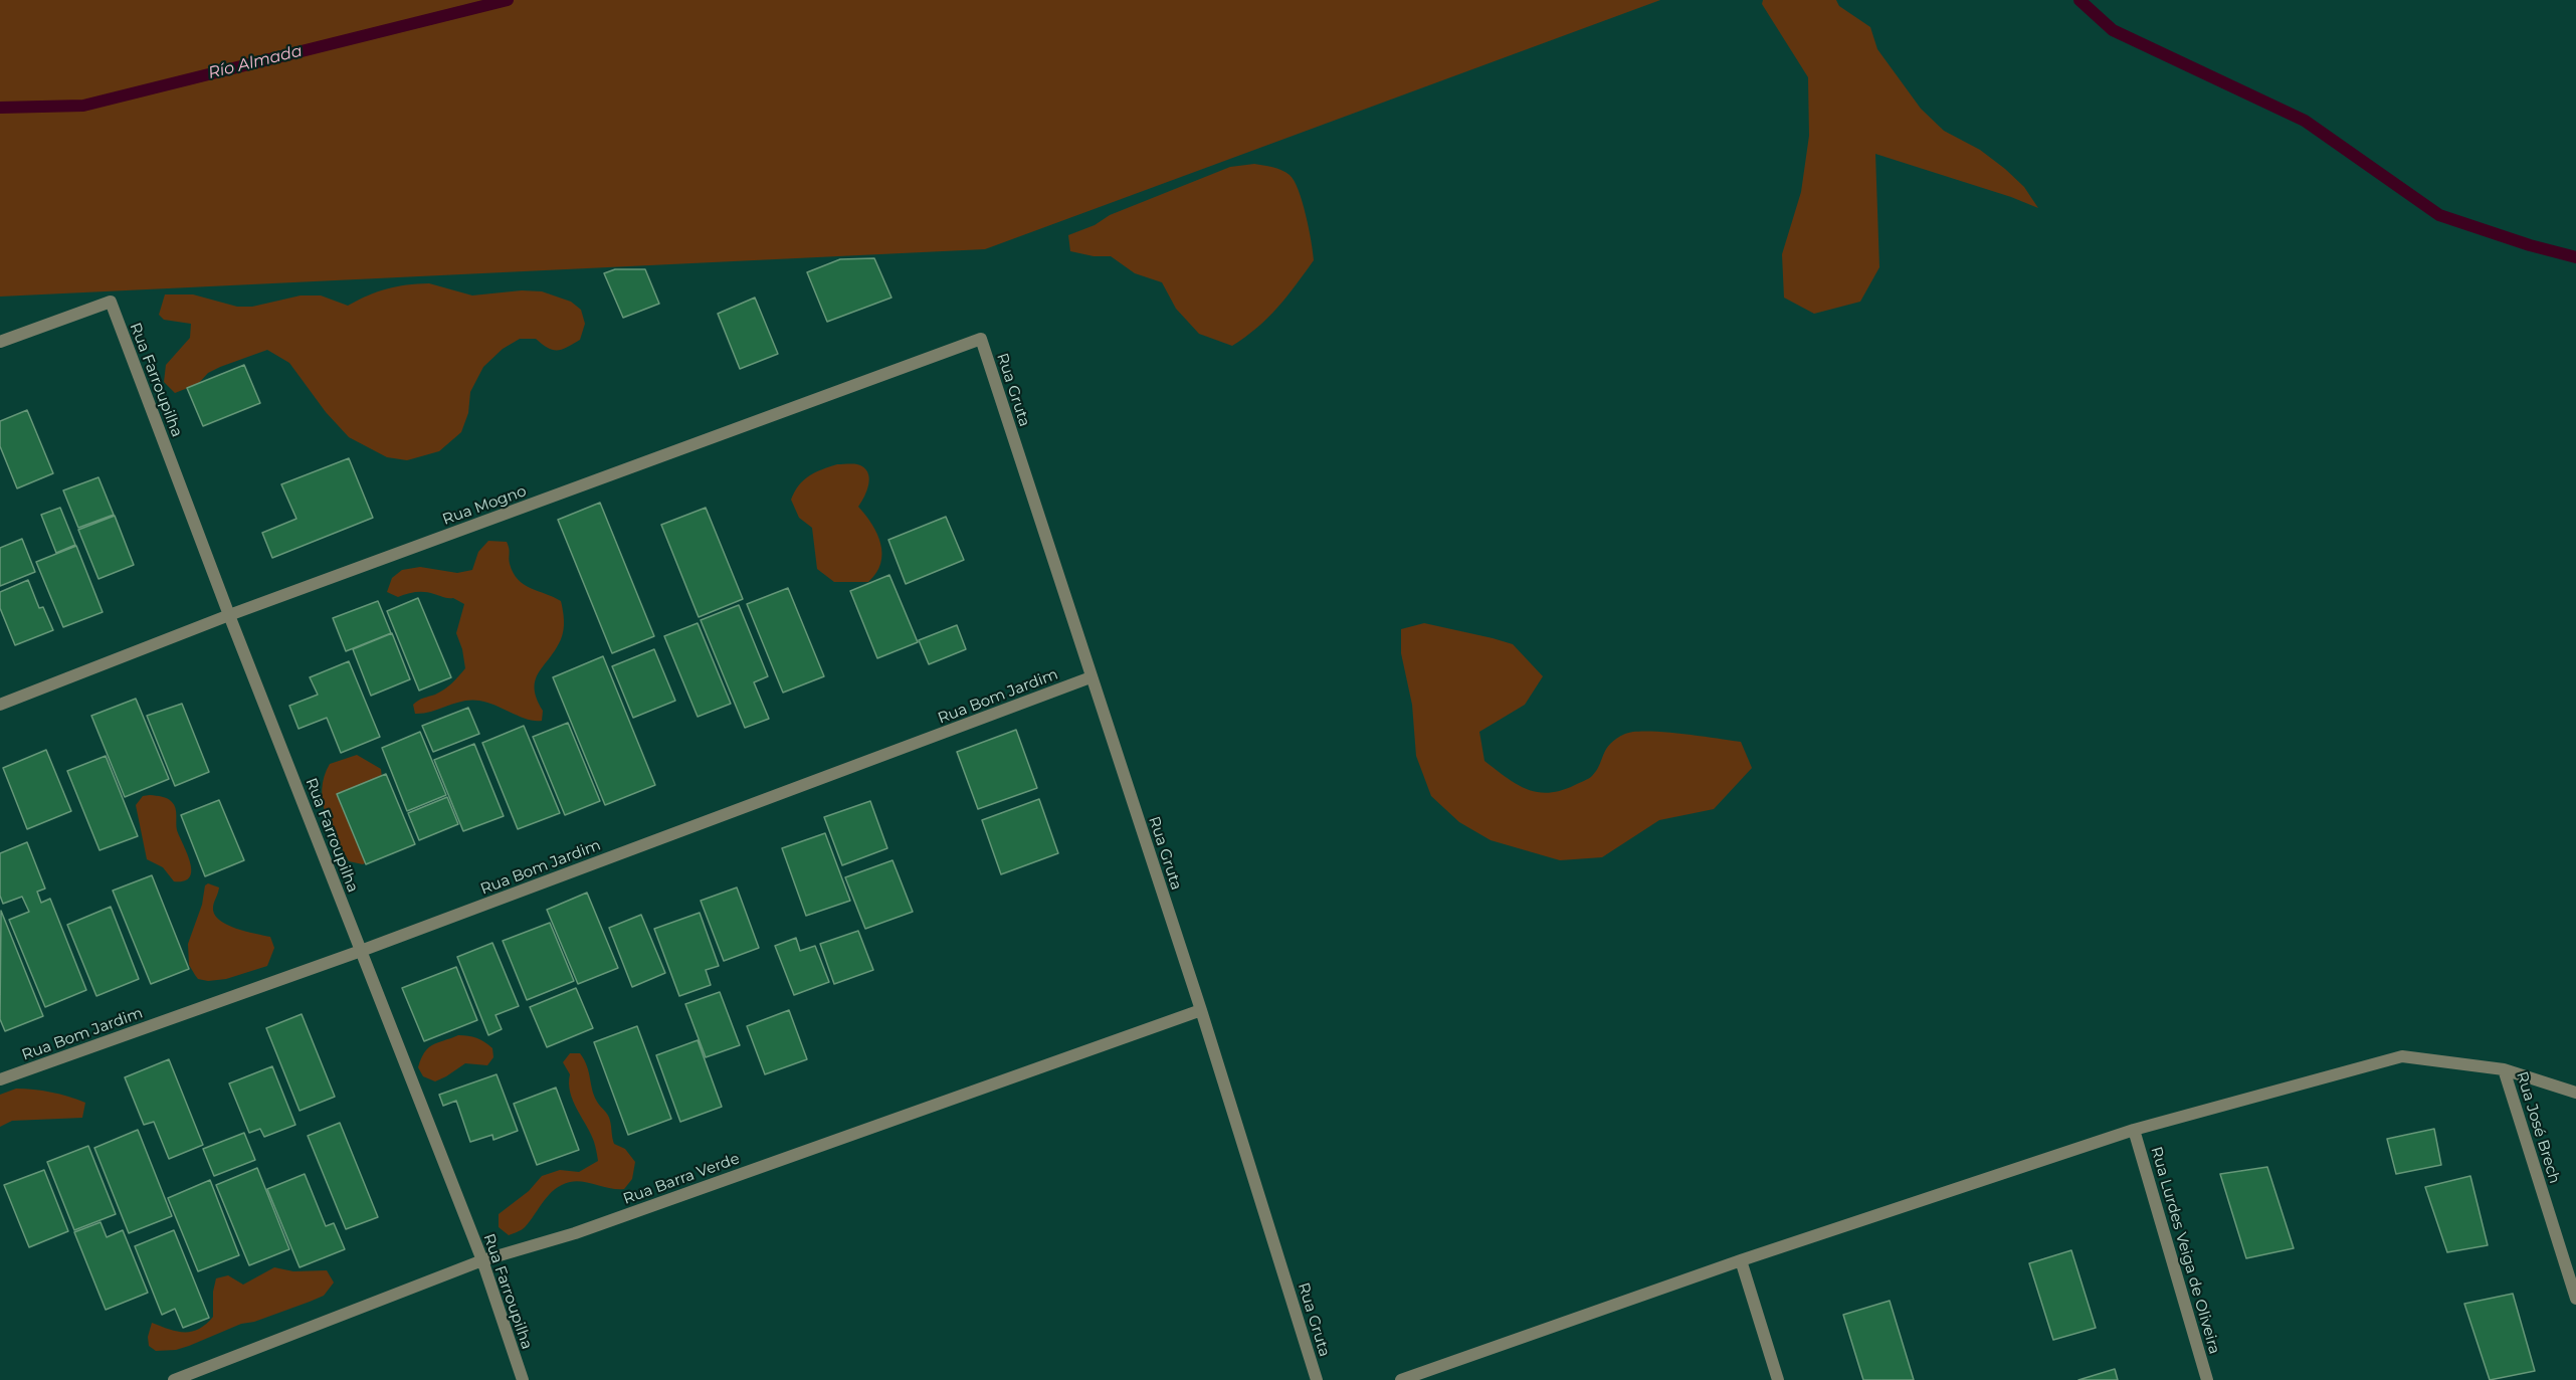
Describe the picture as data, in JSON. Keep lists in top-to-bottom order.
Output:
{
  "streets": {
    "street": [
      "Rua Farroupilha",
      "Rua Gruta",
      "Rua Mogno",
      "Rua Bom Jardim",
      "Rua José Brech",
      "Rua Barra Verde",
      "Rua Lurdes Veiga de Oliveira"
    ]
  },
  "crossings": [
    ["Rua Farroupilha", "Rua Mogno"],
    ["Rua Farroupilha", "Rua Bom Jardim"],
    ["Rua Farroupilha", "Rua Barra Verde"],
    ["Rua Gruta", "Rua Mogno"],
    ["Rua Gruta", "Rua Bom Jardim"],
    ["Rua Gruta", "Rua Barra Verde"]
  ],
  "water": ["Río Almada"]
}
